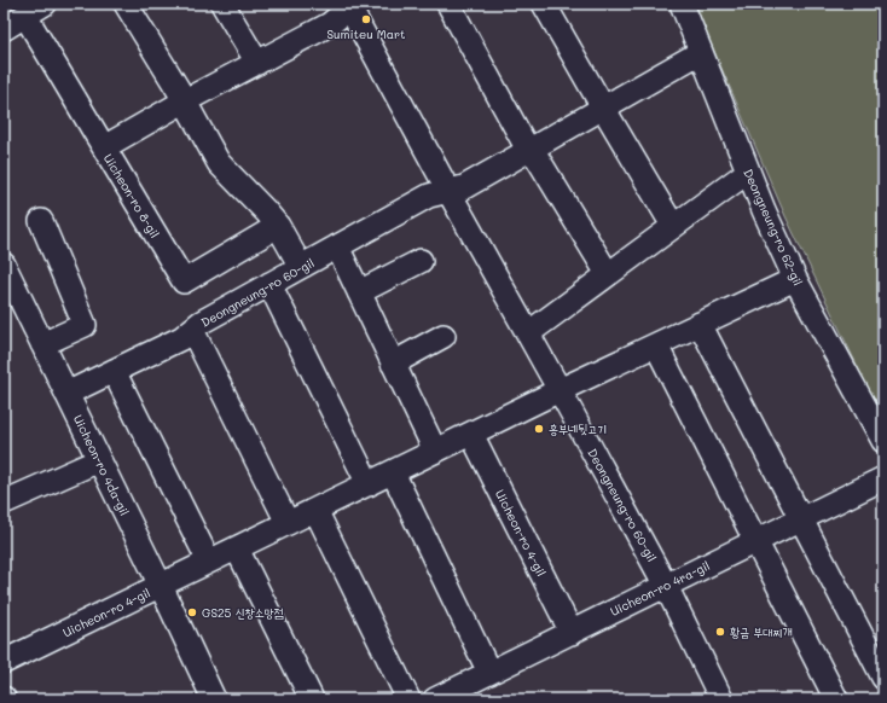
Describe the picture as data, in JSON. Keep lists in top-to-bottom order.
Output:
{
  "streets": {
    "street": [
      "Uicheon-ro 8-gil",
      "Deongneung-ro 62-gil",
      "Deongneung-ro 60-gil",
      "Uicheon-ro 4da-gil",
      "Uicheon-ro 4-gil",
      "Uicheon-ro 4ra-gil"
    ]
  },
  "crossings": [
    ["Uicheon-ro 8-gil", "Deongneung-ro 60-gil"],
    ["Deongneung-ro 62-gil", "Deongneung-ro 60-gil"],
    ["Deongneung-ro 60-gil", "Uicheon-ro 4da-gil"],
    ["Deongneung-ro 60-gil", "Uicheon-ro 4-gil"],
    ["Deongneung-ro 60-gil", "Uicheon-ro 4ra-gil"],
    ["Uicheon-ro 4da-gil", "Uicheon-ro 4-gil"],
    ["Uicheon-ro 4-gil", "Uicheon-ro 4ra-gil"]
  ],
  "places": [
    "Sumiteu Mart",
    "흥부네뒷고기",
    "GS25 신창소망점",
    "황금 부대찌개"
  ]
}
